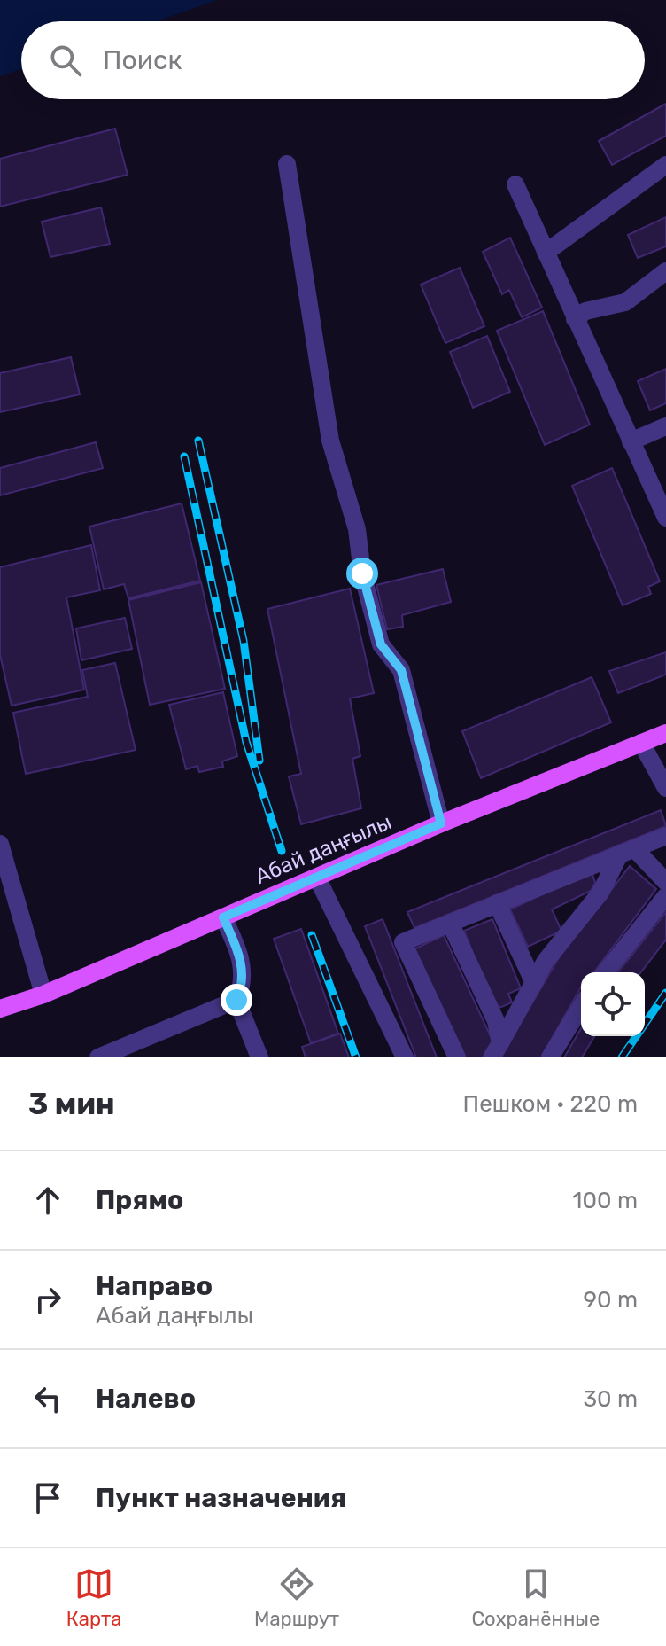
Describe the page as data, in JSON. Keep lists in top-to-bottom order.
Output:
{
  "streets": {
    "main road": ["Абай даңғылы"]
  },
  "page": {
    "search": "Поиск",
    "heading": ["3 мин", "Пешком · 220 m"],
    "list": [
      ["Прямо", "100 m"],
      ["Направо", "Абай даңғылы", "90 m"],
      ["Налево", "30 m"],
      "Пункт назначения"
    ],
    "nav": ["Карта", "Маршрут", "Сохранённые"]
  }
}
